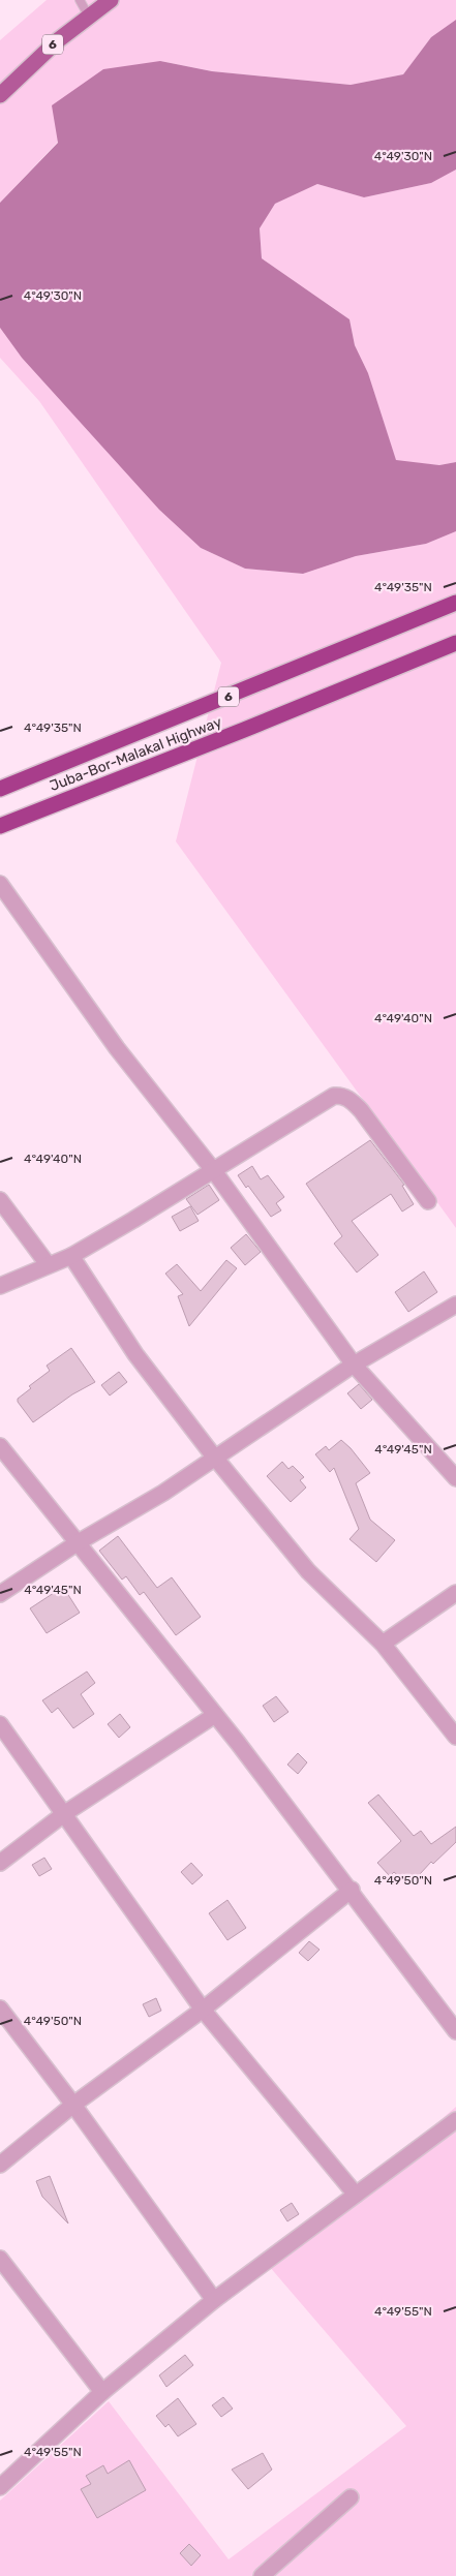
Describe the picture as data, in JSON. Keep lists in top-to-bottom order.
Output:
{
  "streets": {
    "highway": ["6", "Juba-Bor-Malakal Highway"]
  },
  "coordinates": [
    "4°49'30\"N",
    "4°49'35\"N",
    "4°49'40\"N",
    "4°49'45\"N",
    "4°49'50\"N",
    "4°49'55\"N"
  ]
}
